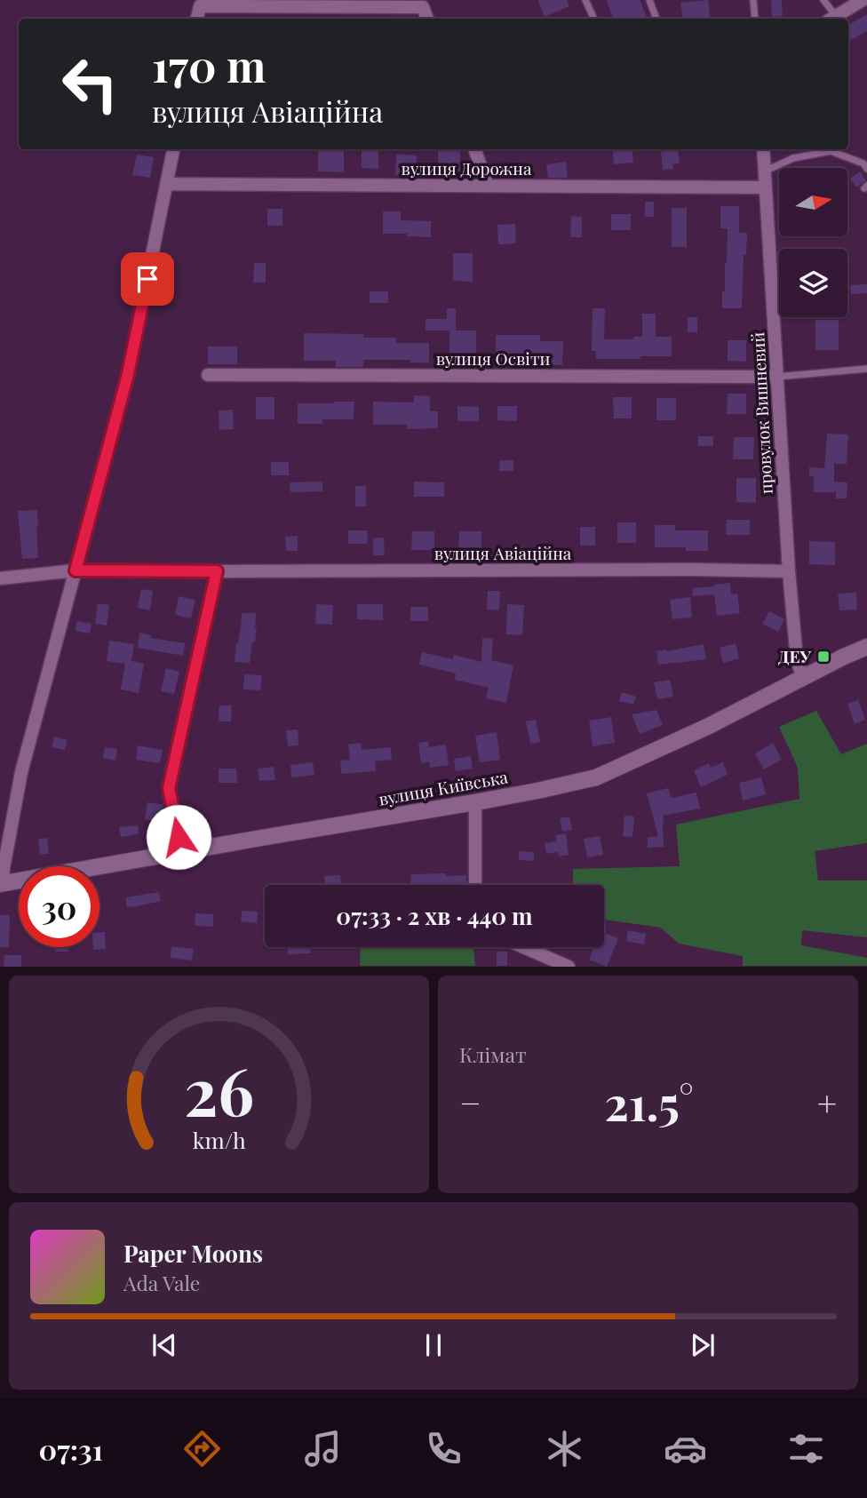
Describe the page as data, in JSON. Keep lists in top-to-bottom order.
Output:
{
  "streets": {
    "street": [
      "вулиця Дорожна",
      "вулиця Освіти",
      "провулок Вишневий",
      "вулиця Авіаційна",
      "вулиця Київська"
    ]
  },
  "crossings": [
    ["вулиця Дорожна", "провулок Вишневий"],
    ["вулиця Освіти", "провулок Вишневий"],
    ["провулок Вишневий", "вулиця Авіаційна"],
    ["провулок Вишневий", "вулиця Київська"]
  ],
  "places": {
    "transit": ["ДЕУ"]
  },
  "north": "right",
  "page": {
    "turn": ["170 m", "вулиця Авіаційна"],
    "limit": "30",
    "trip": "07:33 · 2 хв · 440 m",
    "tile": "Клімат",
    "heat": ["−", "21.5°", "+"],
    "song": ["Paper Moons", "Ada Vale"],
    "tabs": "07:31",
    "gauge": ["26", "km/h"]
  }
}
